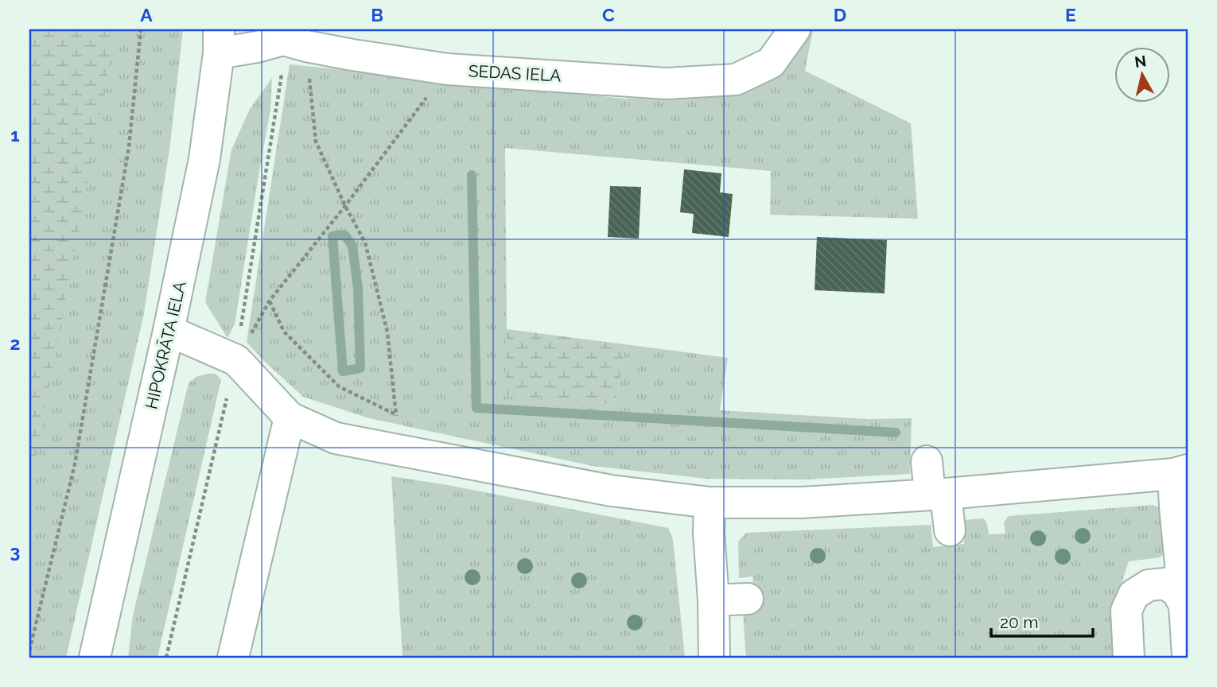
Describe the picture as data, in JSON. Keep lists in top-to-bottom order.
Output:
{
  "streets": {
    "street": ["SEDAS IELA", "HIPOKRĀTA IELA"]
  },
  "crossings": [
    ["SEDAS IELA", "HIPOKRĀTA IELA"]
  ],
  "scale_bar": "20 m",
  "north": "top",
  "grid": {
    "columns": [
      "A",
      "B",
      "C",
      "D",
      "E"
    ],
    "rows": ["1", "2", "3"]
  }
}
